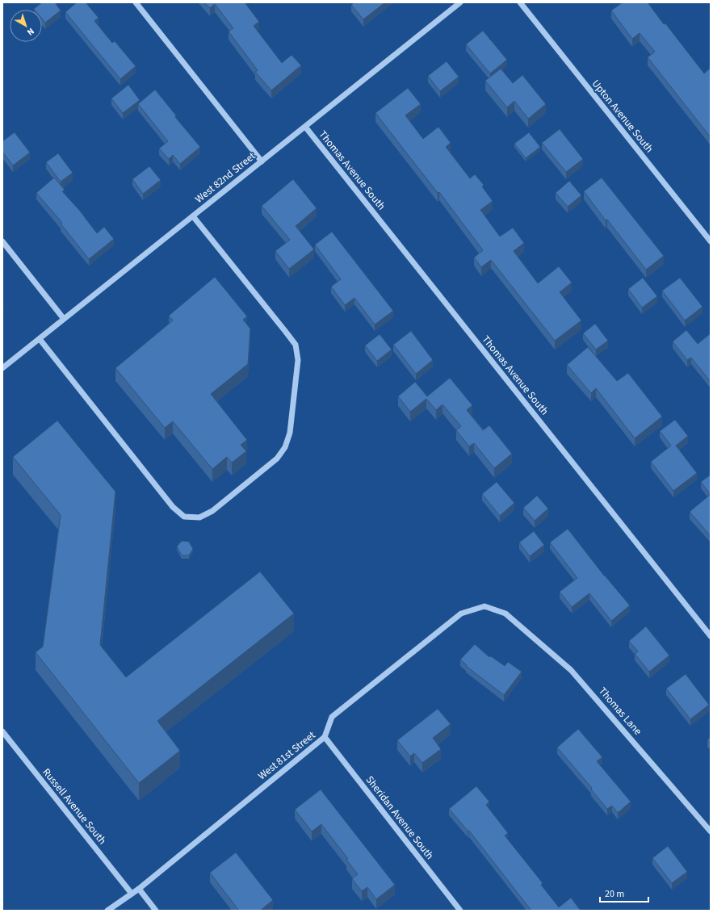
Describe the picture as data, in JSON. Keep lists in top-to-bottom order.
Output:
{
  "streets": {
    "street": [
      "Upton Avenue South",
      "Thomas Avenue South",
      "West 82nd Street",
      "Thomas Lane",
      "West 81st Street",
      "Russell Avenue South",
      "Sheridan Avenue South"
    ]
  },
  "crossings": [
    ["Thomas Avenue South", "West 82nd Street"],
    ["Thomas Lane", "West 81st Street"],
    ["West 81st Street", "Russell Avenue South"],
    ["West 81st Street", "Sheridan Avenue South"]
  ],
  "scale_bar": "20 m",
  "north": "bottom right"
}
